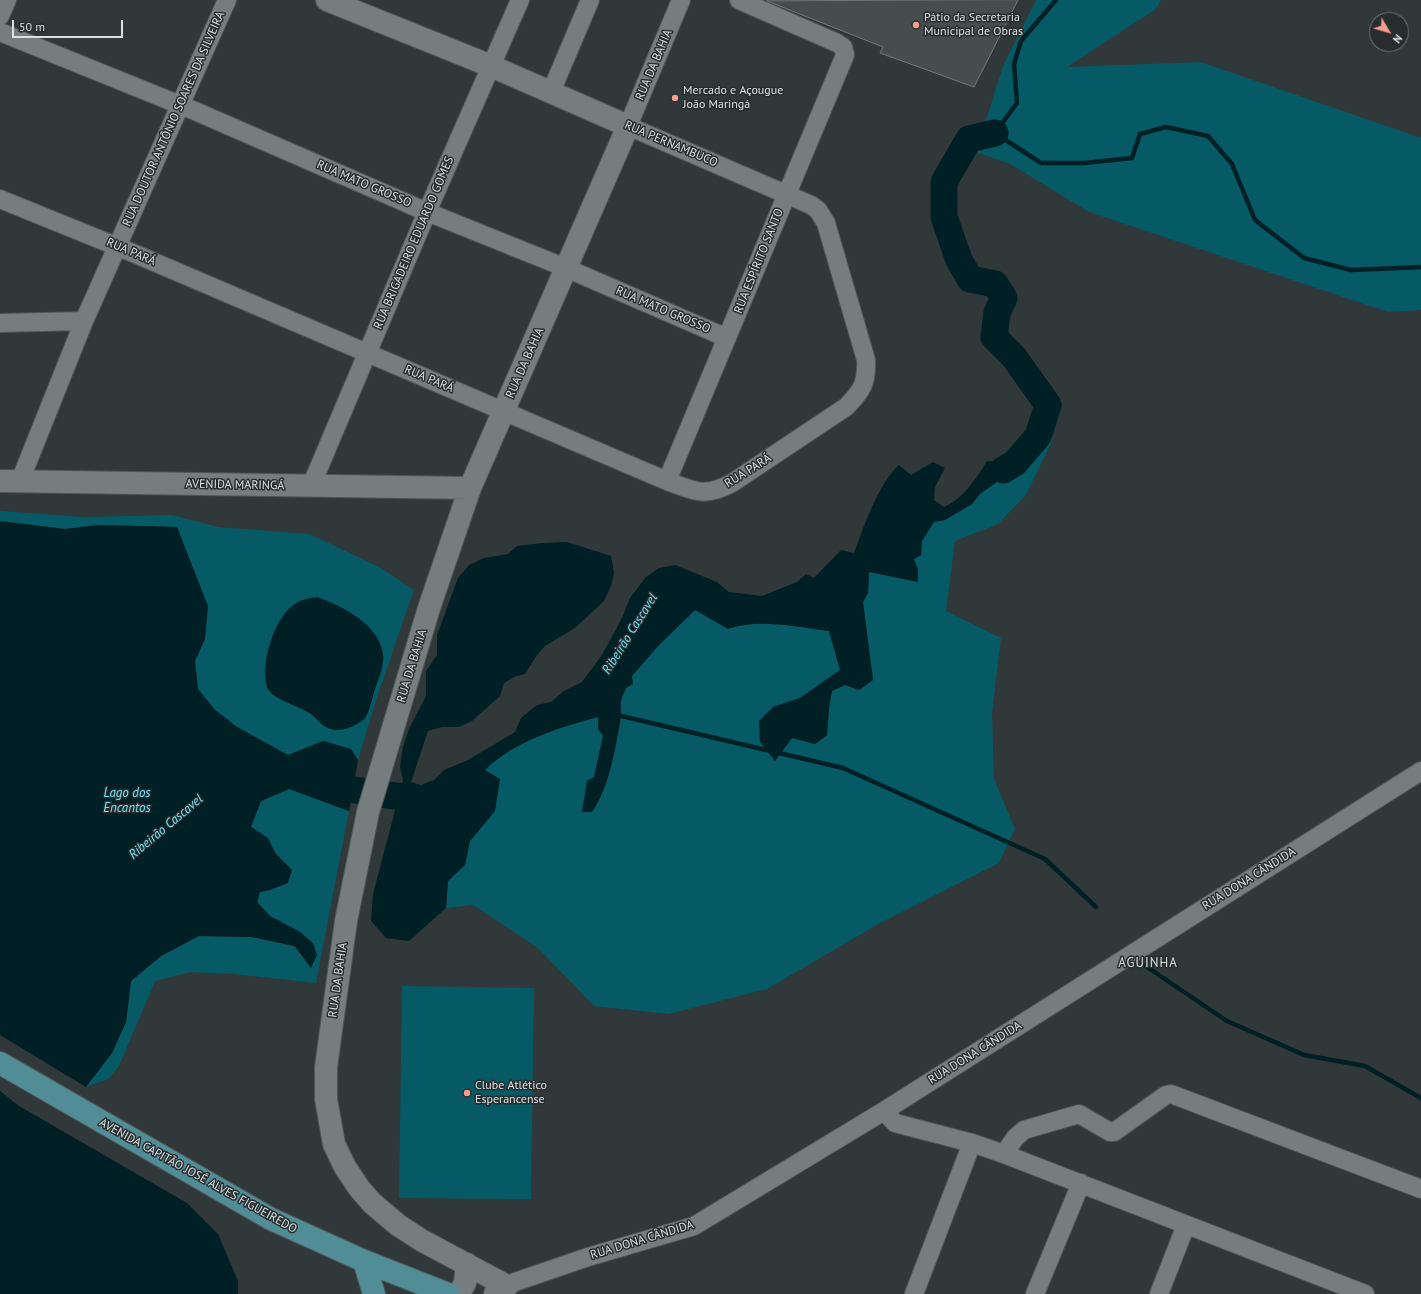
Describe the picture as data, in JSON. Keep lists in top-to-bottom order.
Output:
{
  "streets": {
    "main road": ["AVENIDA CAPITÃO JOSÉ ALVES FIGUEIREDO"],
    "street": [
      "RUA DA BAHIA",
      "RUA DOUTOR ANTÔNIO SOARES DA SILVEIRA",
      "RUA PERNAMBUCO",
      "RUA MATO GROSSO",
      "RUA BRIGADEIRO EDUARDO GOMES",
      "RUA PARÁ",
      "RUA ESPÍRITO SANTO",
      "AVENIDA MARINGÁ",
      "RUA DONA CÂNDIDA"
    ]
  },
  "crossings": [
    ["RUA DA BAHIA", "RUA PERNAMBUCO"],
    ["RUA DA BAHIA", "RUA MATO GROSSO"],
    ["RUA DA BAHIA", "RUA PARÁ"],
    ["RUA DA BAHIA", "AVENIDA MARINGÁ"],
    ["RUA DA BAHIA", "RUA DONA CÂNDIDA"],
    ["RUA DOUTOR ANTÔNIO SOARES DA SILVEIRA", "RUA MATO GROSSO"],
    ["RUA DOUTOR ANTÔNIO SOARES DA SILVEIRA", "RUA PARÁ"],
    ["RUA DOUTOR ANTÔNIO SOARES DA SILVEIRA", "AVENIDA MARINGÁ"],
    ["RUA PERNAMBUCO", "RUA BRIGADEIRO EDUARDO GOMES"],
    ["RUA PERNAMBUCO", "RUA PARÁ"],
    ["RUA PERNAMBUCO", "RUA ESPÍRITO SANTO"],
    ["RUA MATO GROSSO", "RUA BRIGADEIRO EDUARDO GOMES"],
    ["RUA MATO GROSSO", "RUA ESPÍRITO SANTO"],
    ["RUA BRIGADEIRO EDUARDO GOMES", "RUA PARÁ"],
    ["RUA BRIGADEIRO EDUARDO GOMES", "AVENIDA MARINGÁ"],
    ["RUA PARÁ", "RUA ESPÍRITO SANTO"]
  ],
  "districts": ["AGUINHA"],
  "water": ["Ribeirão Cascavel", "Lago dos Encantos"],
  "places": ["Pátio da Secretaria Municipal de Obras", "Mercado e Açougue João Maringá", "Clube Atlético Esperancense"],
  "scale_bar": "50 m",
  "north": "bottom right"
}
